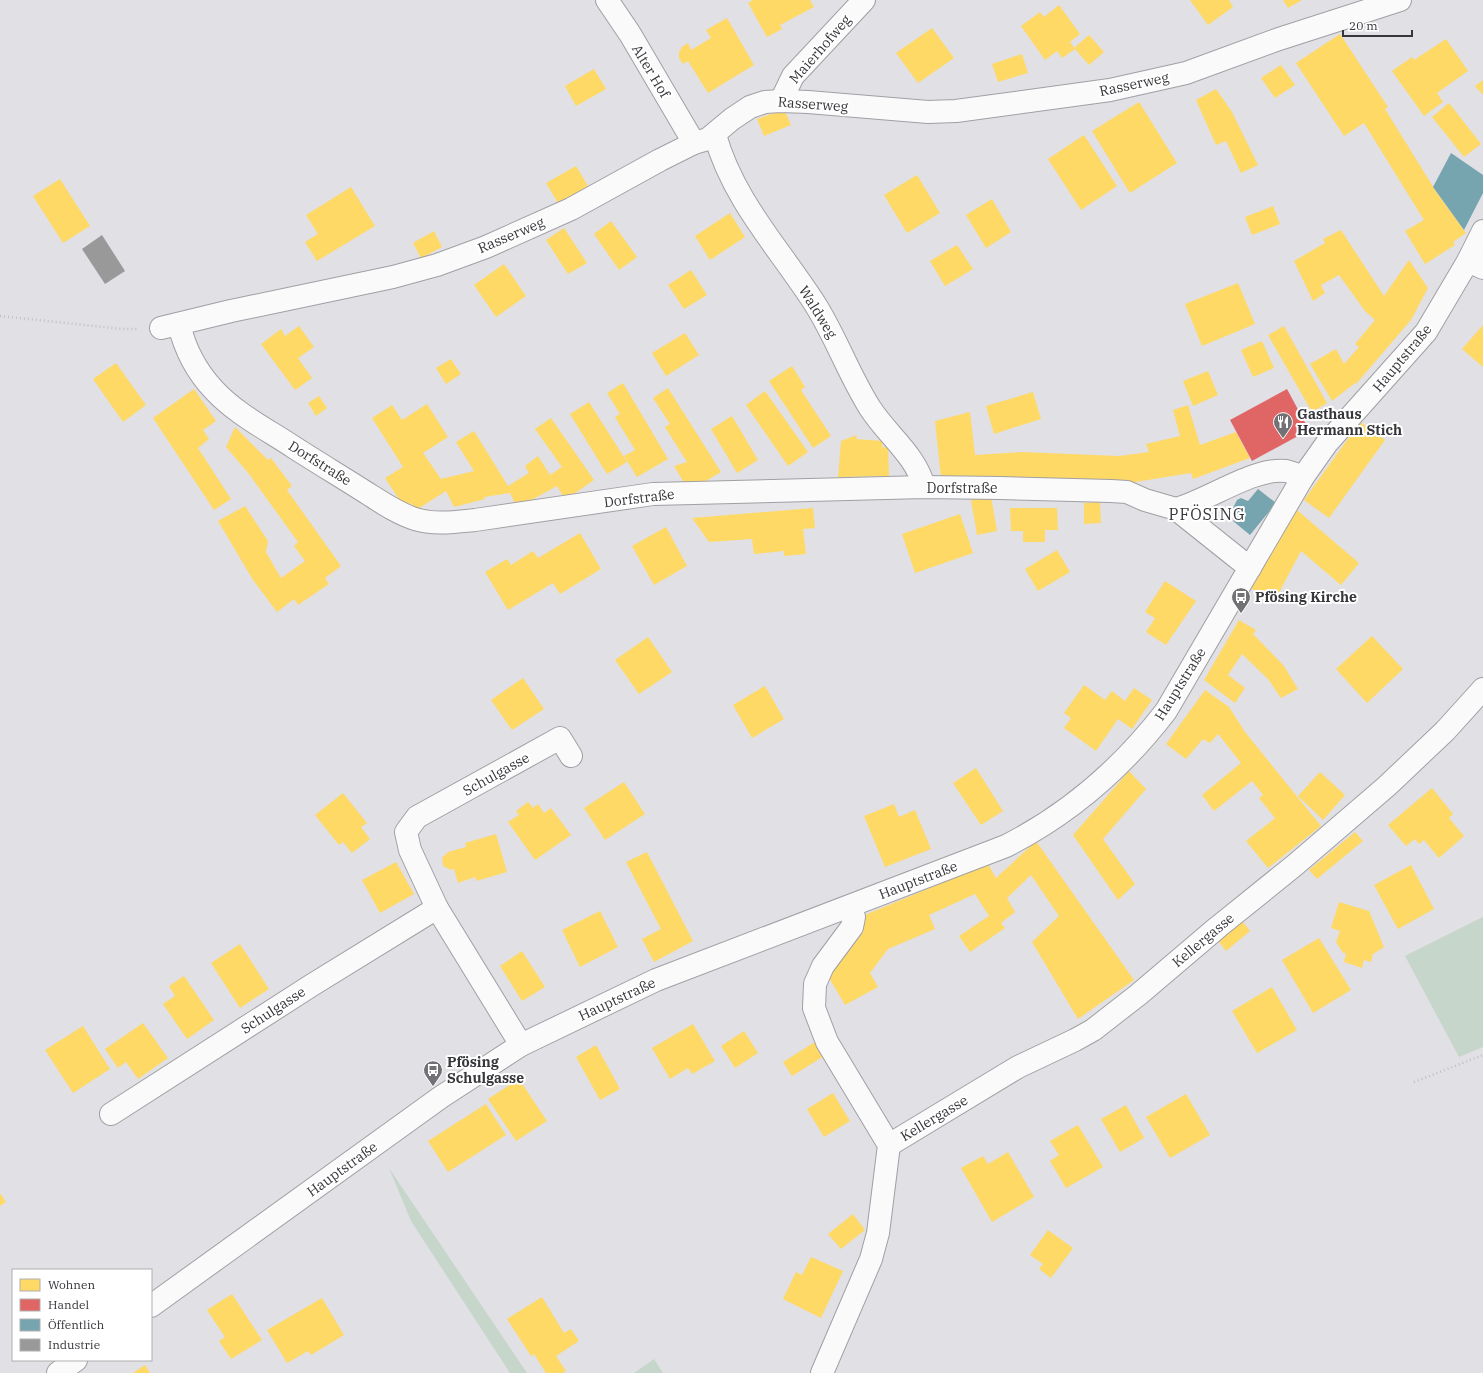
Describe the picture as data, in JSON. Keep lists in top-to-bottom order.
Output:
{
  "streets": {
    "street": [
      "Maierhofweg",
      "Alter Hof",
      "Rasserweg",
      "Waldweg",
      "Hauptstraße",
      "Dorfstraße",
      "Schulgasse",
      "Kellergasse"
    ]
  },
  "crossings": [
    ["Maierhofweg", "Rasserweg"],
    ["Alter Hof", "Rasserweg"],
    ["Rasserweg", "Waldweg"],
    ["Rasserweg", "Dorfstraße"],
    ["Waldweg", "Dorfstraße"],
    ["Hauptstraße", "Dorfstraße"],
    ["Hauptstraße", "Schulgasse"]
  ],
  "districts": ["PFÖSING"],
  "places": {
    "restaurant": ["Gasthaus Hermann Stich"],
    "bus stop": ["Pfösing Kirche", "Pfösing Schulgasse"]
  },
  "legend": [
    "Wohnen",
    "Handel",
    "Öffentlich",
    "Industrie"
  ],
  "scale_bar": "20 m"
}
